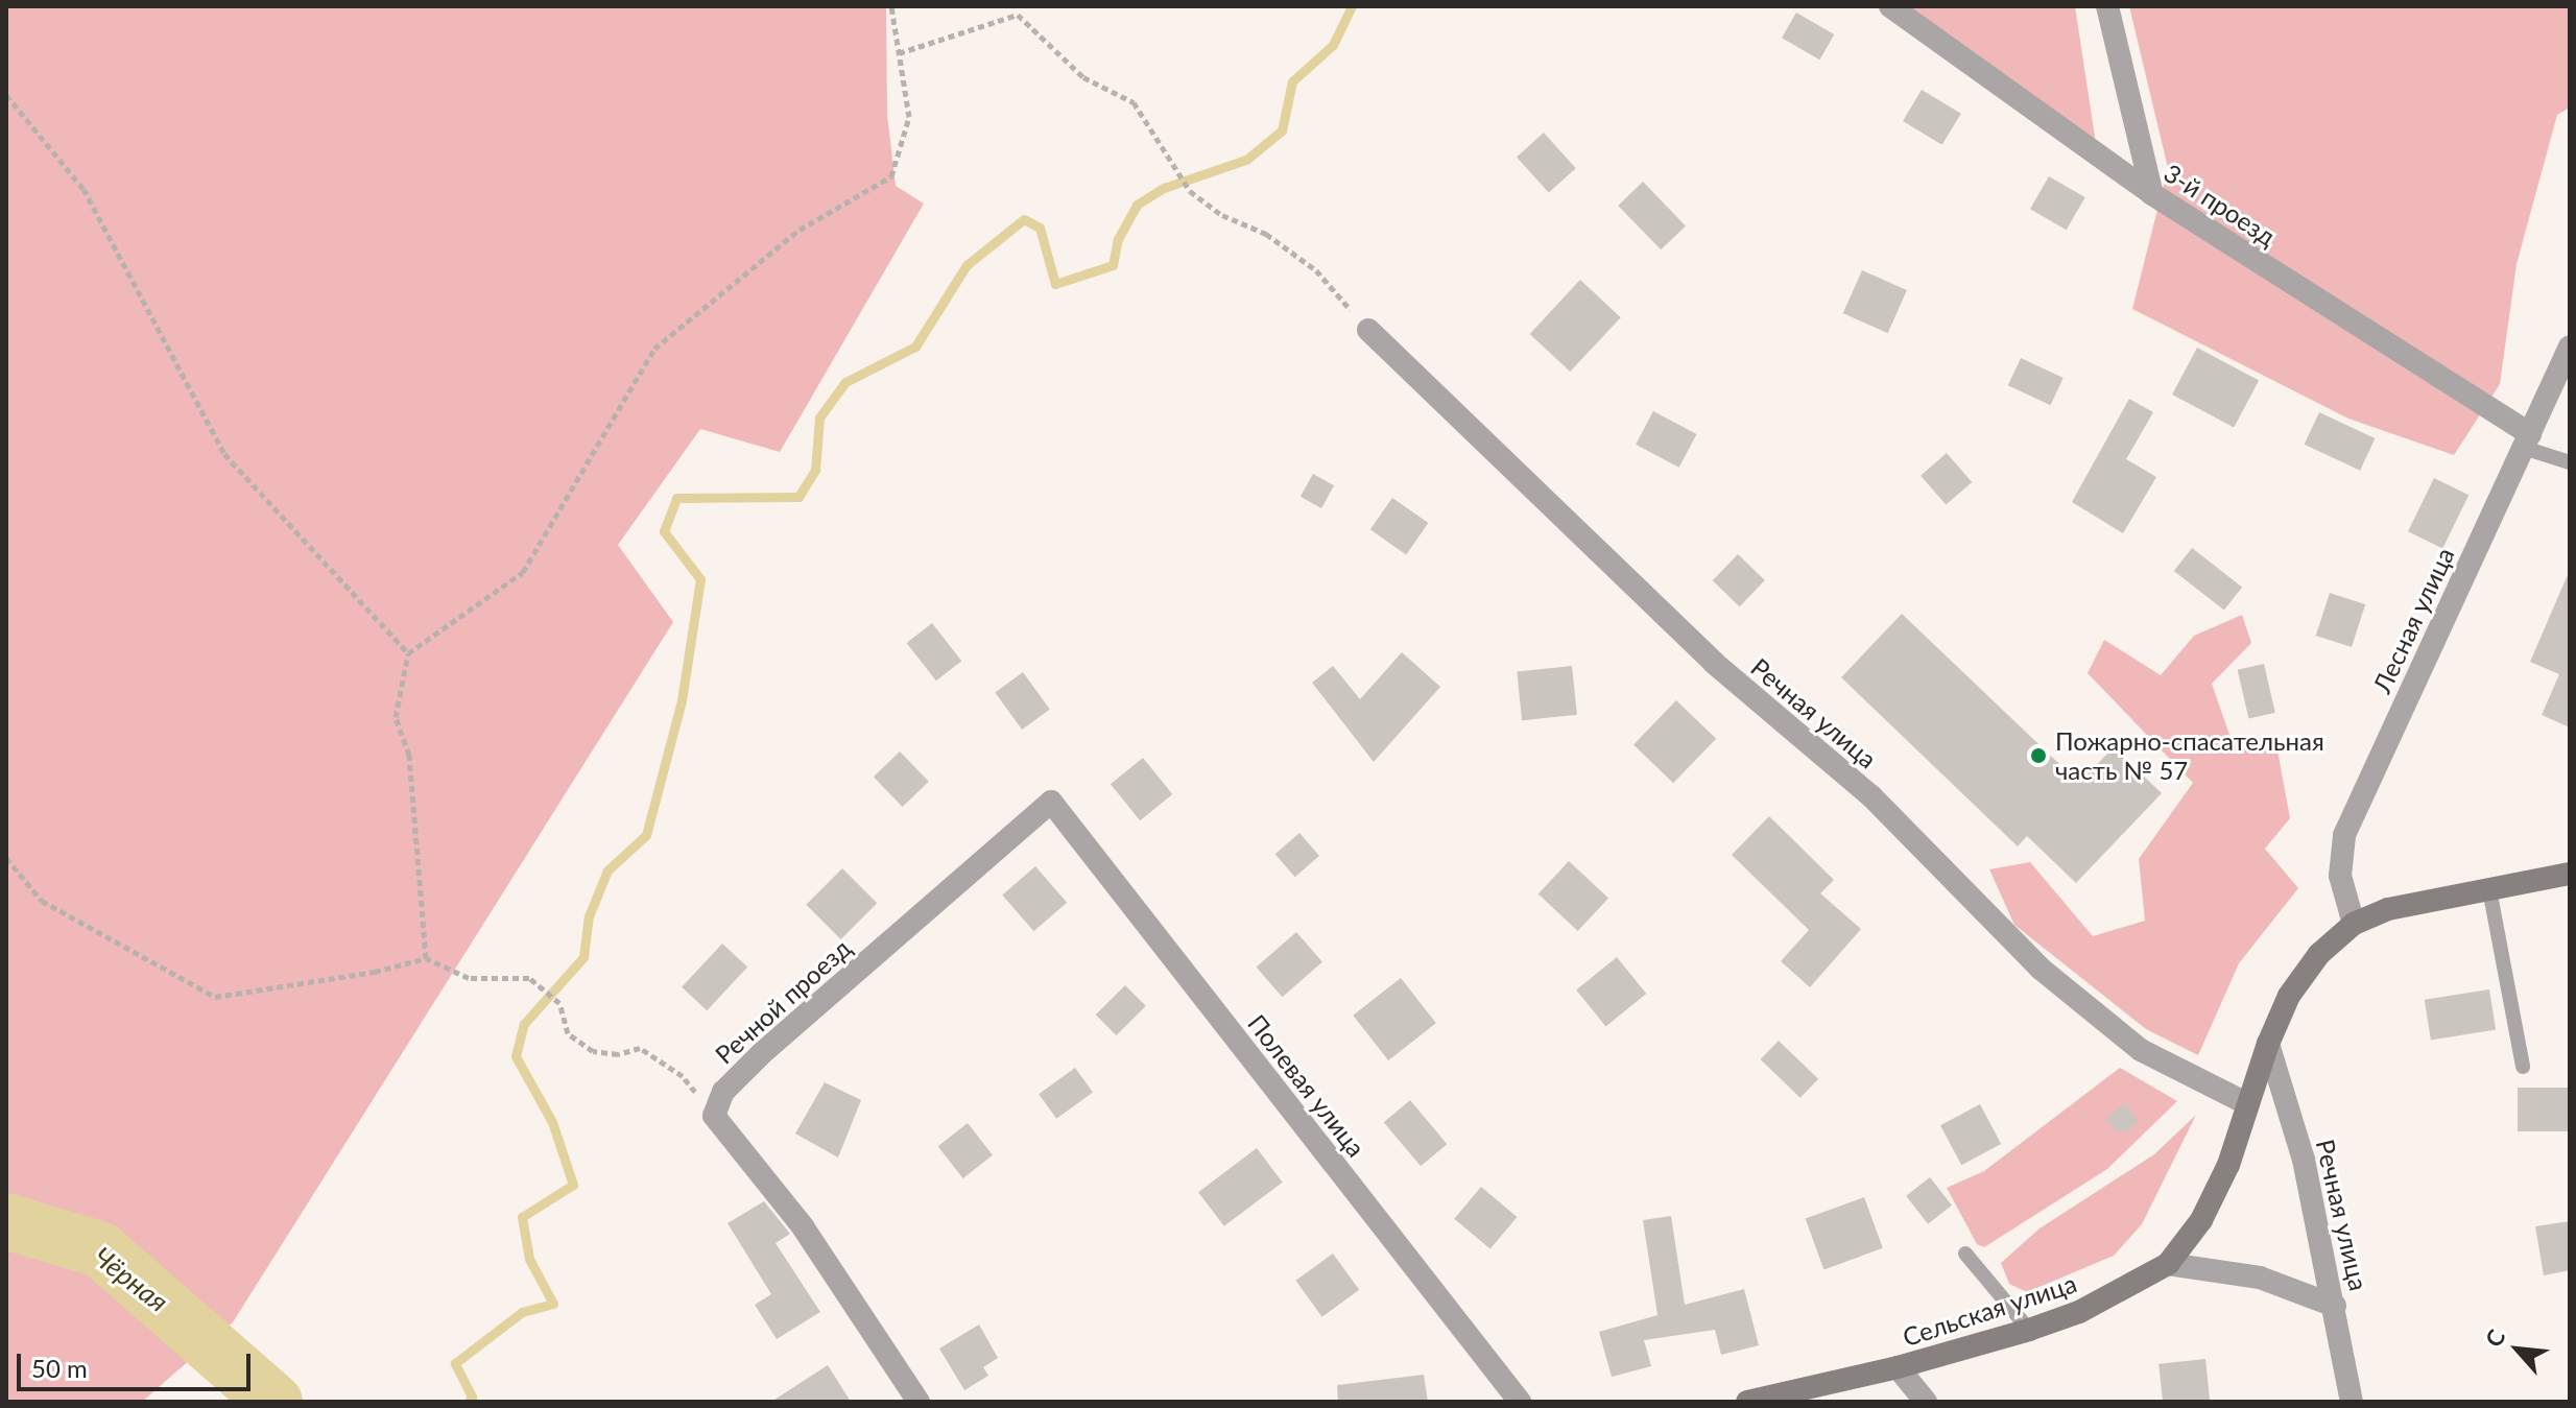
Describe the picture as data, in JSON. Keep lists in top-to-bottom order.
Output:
{
  "streets": {
    "main road": ["Сельская улица"],
    "street": [
      "3-й проезд",
      "Лесная улица",
      "Речная улица",
      "Речной проезд",
      "Полевая улица"
    ]
  },
  "crossings": [
    ["3-й проезд", "Лесная улица"],
    ["Речной проезд", "Полевая улица"]
  ],
  "water": ["Чёрная"],
  "places": ["Пожарно-спасательная часть № 57"],
  "scale_bar": "50 m",
  "north": "top left"
}
